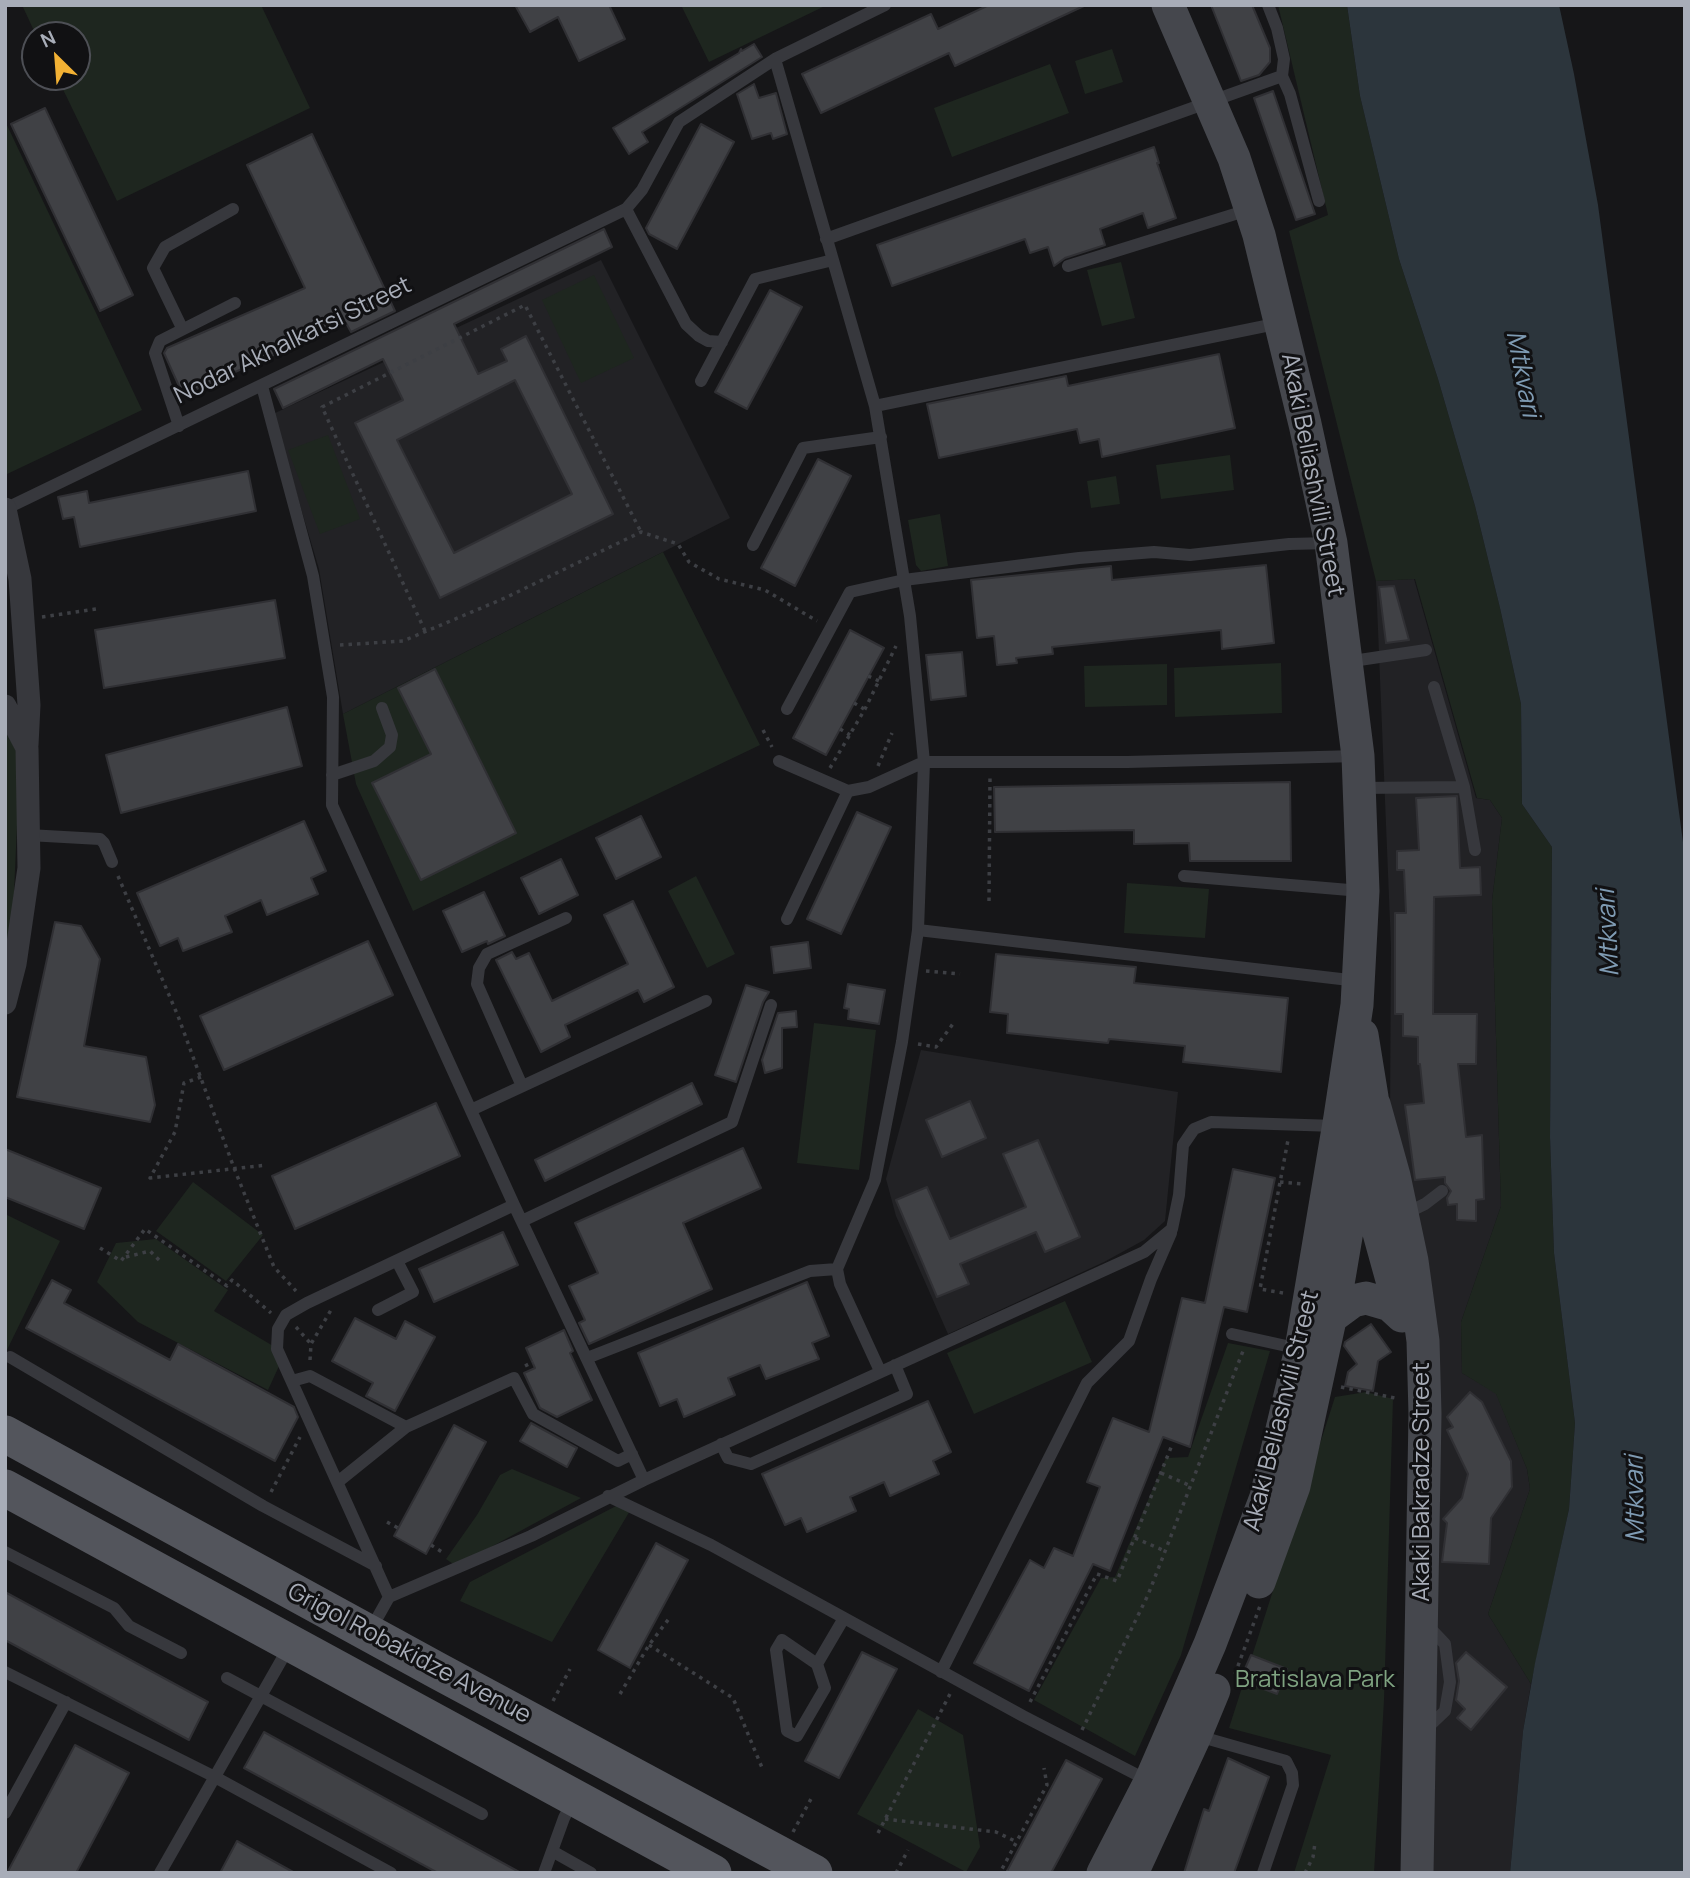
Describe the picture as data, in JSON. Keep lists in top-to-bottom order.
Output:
{
  "streets": {
    "main road": ["Akaki Beliashvili Street", "Akaki Bakradze Street", "Grigol Robakidze Avenue"],
    "lane": ["Nodar Akhalkatsi Street"]
  },
  "crossings": [
    ["Akaki Beliashvili Street", "Akaki Bakradze Street"]
  ],
  "water": ["Mtkvari"],
  "parks": ["Bratislava Park"],
  "north": "top left"
}
